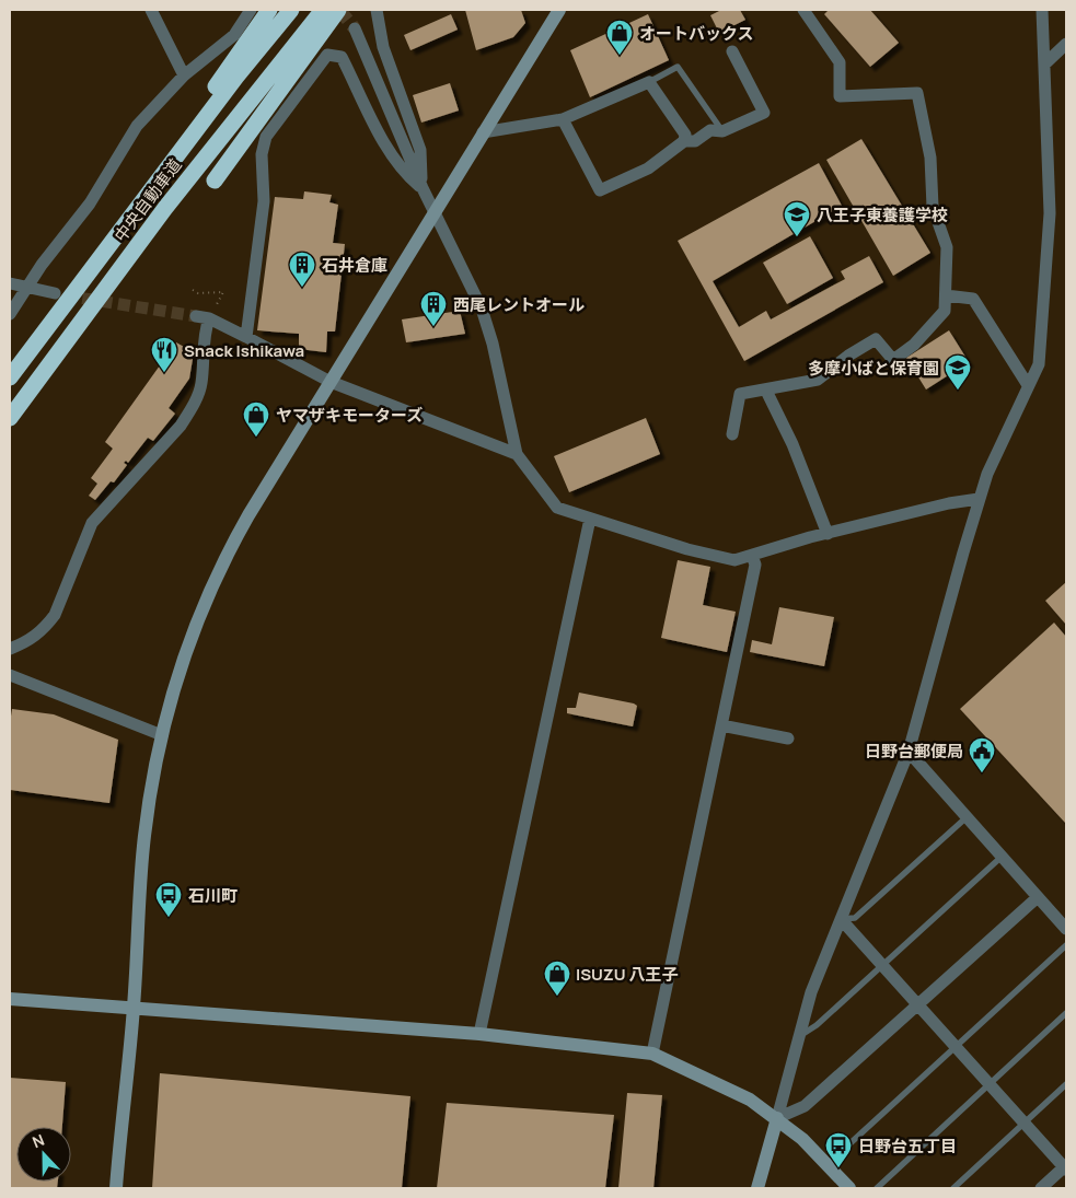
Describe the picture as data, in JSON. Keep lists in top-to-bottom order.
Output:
{
  "streets": {
    "highway": ["中央自動車道"]
  },
  "places": {
    "shop": ["オートバックス", "ヤマザキモーターズ", "ISUZU 八王子"],
    "school or university": ["八王子東養護学校", "多摩小ばと保育園"],
    "building": ["石井倉庫", "西尾レントオール"],
    "restaurant": ["Snack Ishikawa"],
    "public building": ["日野台郵便局"],
    "bus stop": ["石川町", "日野台五丁目"]
  },
  "north": "top"
}
